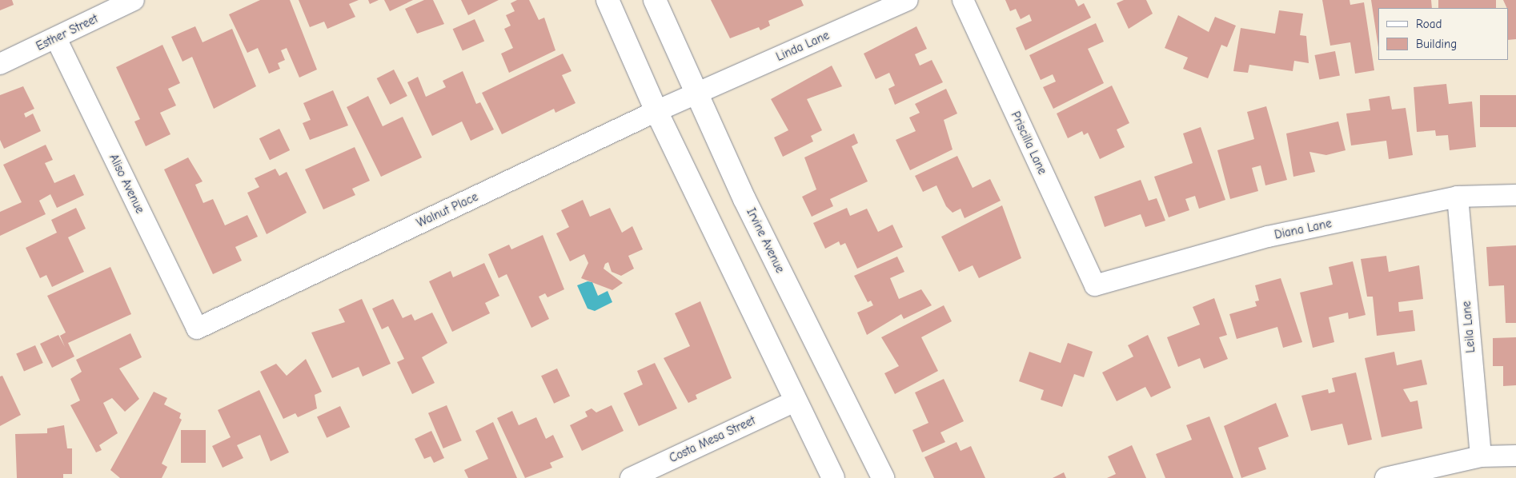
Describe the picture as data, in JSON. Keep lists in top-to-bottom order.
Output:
{
  "streets": {
    "main road": ["Irvine Avenue"],
    "street": [
      "Esther Street",
      "Linda Lane",
      "Priscilla Lane",
      "Aliso Avenue",
      "Walnut Place",
      "Diana Lane",
      "Leila Lane",
      "Costa Mesa Street"
    ]
  },
  "crossings": [
    ["Esther Street", "Aliso Avenue"],
    ["Linda Lane", "Walnut Place"],
    ["Linda Lane", "Irvine Avenue"],
    ["Priscilla Lane", "Diana Lane"],
    ["Aliso Avenue", "Walnut Place"],
    ["Walnut Place", "Irvine Avenue"],
    ["Diana Lane", "Leila Lane"]
  ],
  "legend": ["Road", "Building"]
}
